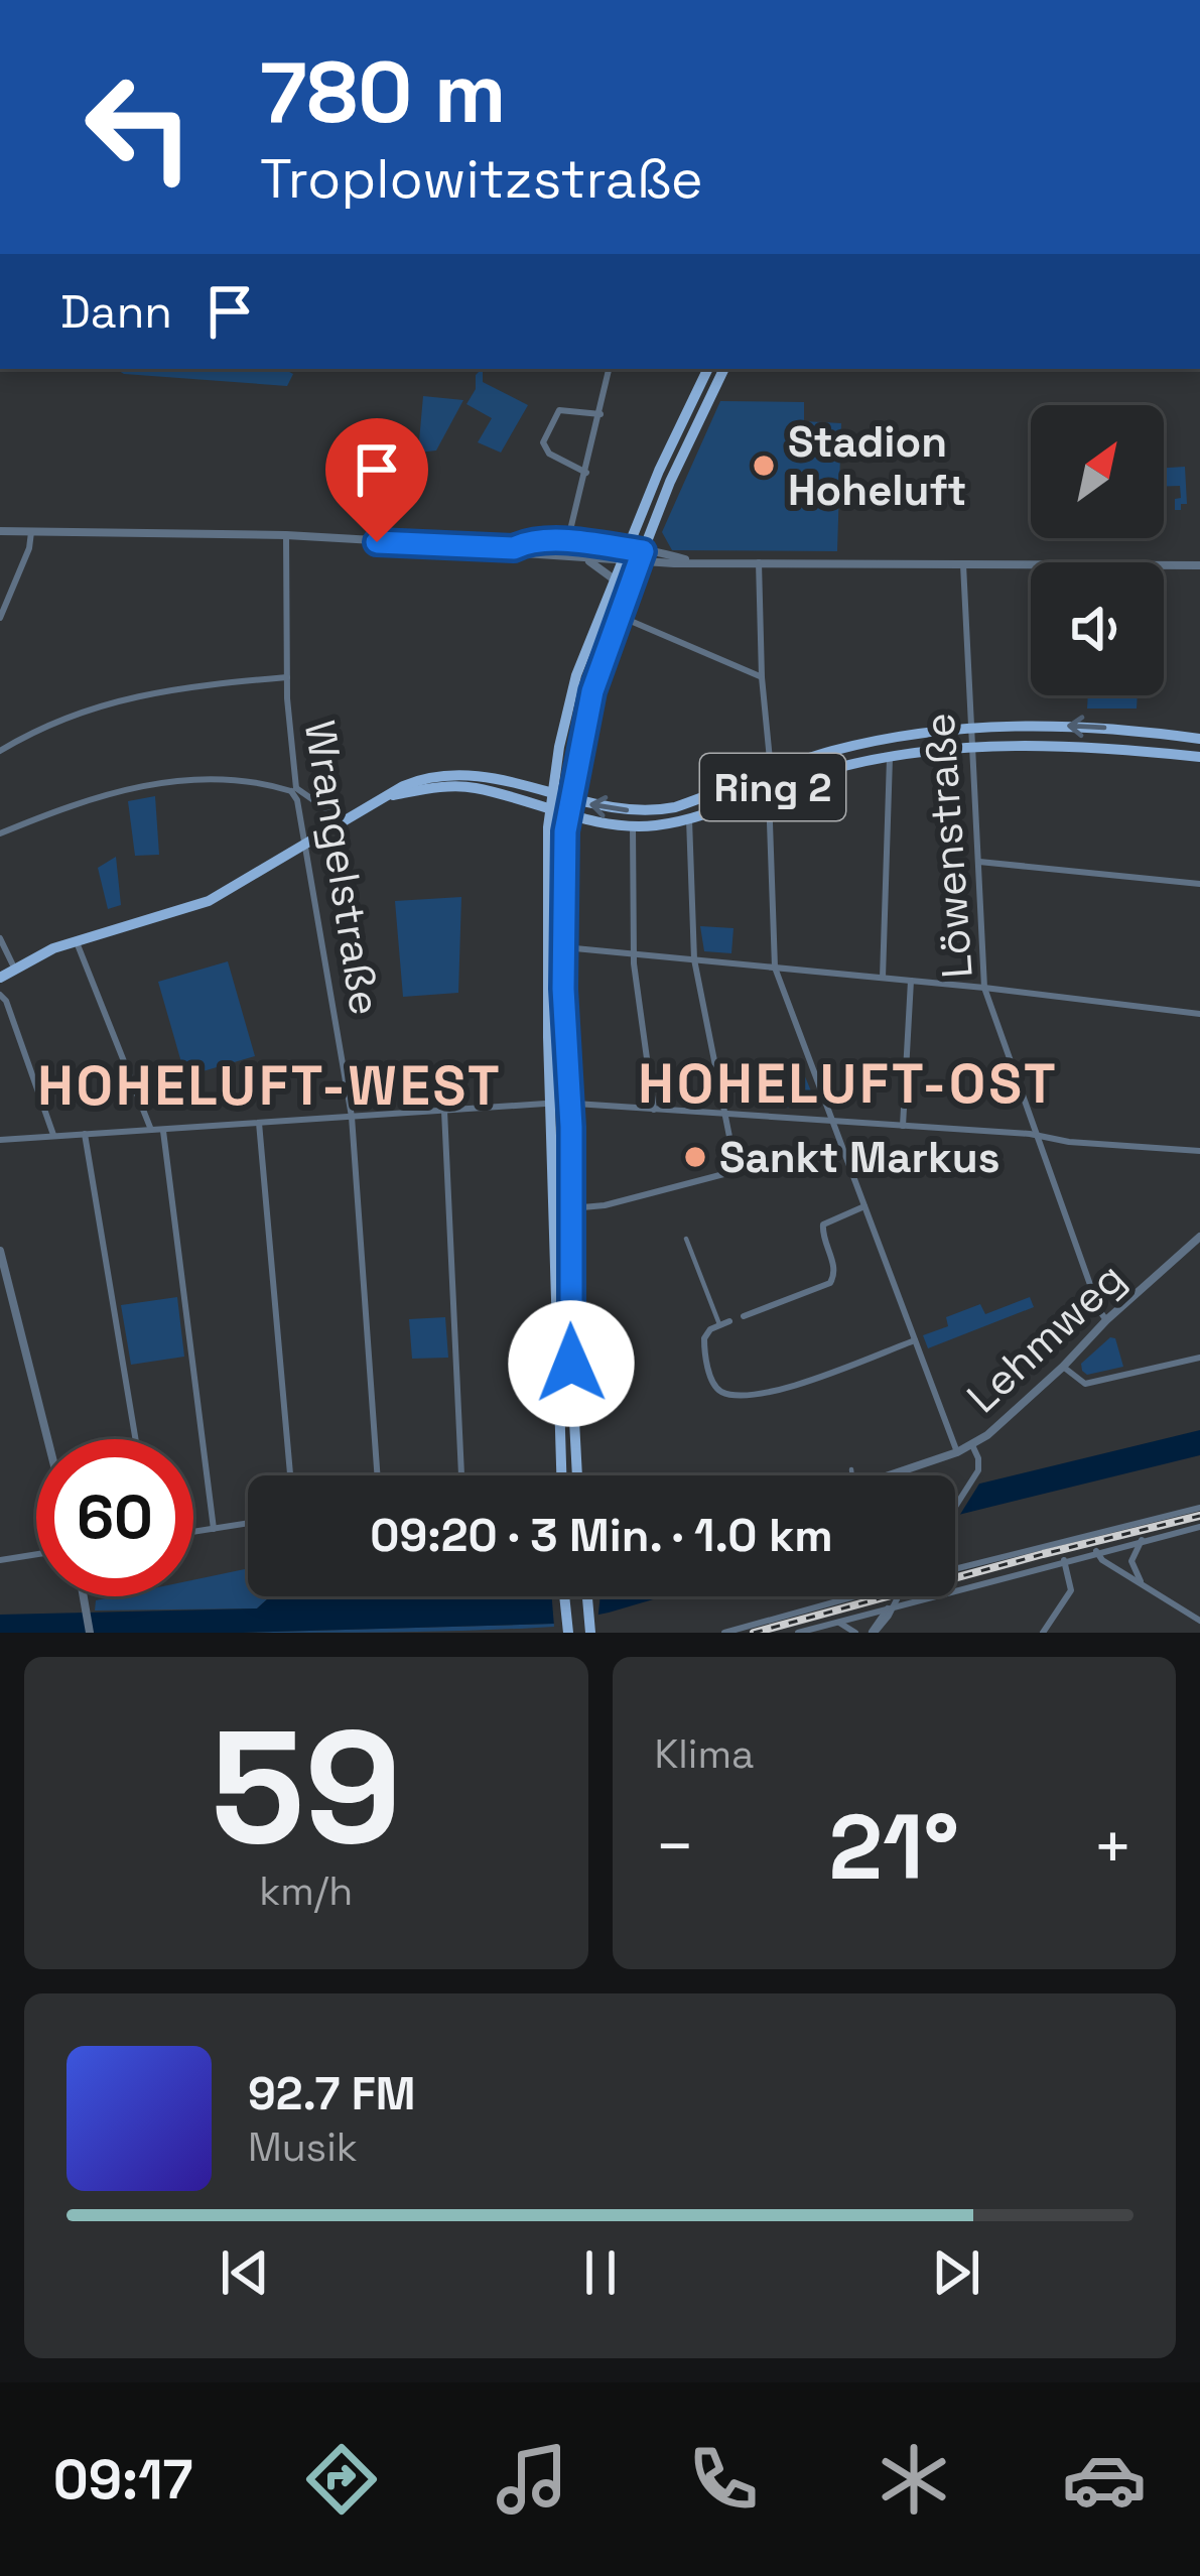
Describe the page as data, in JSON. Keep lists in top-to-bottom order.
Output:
{
  "streets": {
    "main road": ["Ring 2"],
    "street": ["Löwenstraße", "Wrangelstraße", "Lehmweg"]
  },
  "crossings": [
    ["Ring 2", "Löwenstraße"],
    ["Ring 2", "Wrangelstraße"],
    ["Löwenstraße", "Lehmweg"]
  ],
  "districts": ["HOHELUFT-OST", "HOHELUFT-WEST"],
  "places": ["Stadion Hoheluft", "Sankt Markus"],
  "north": "top right",
  "page": {
    "turn": ["780 m", "Troplowitzstraße"],
    "then": "Dann",
    "limit": "60",
    "trip": "09:20 · 3 Min. · 1.0 km",
    "tile": [
      ["59", "km/h"],
      "Klima"
    ],
    "heat": ["−", "21°", "+"],
    "song": ["92.7 FM", "Musik"],
    "tabs": "09:17"
  }
}
